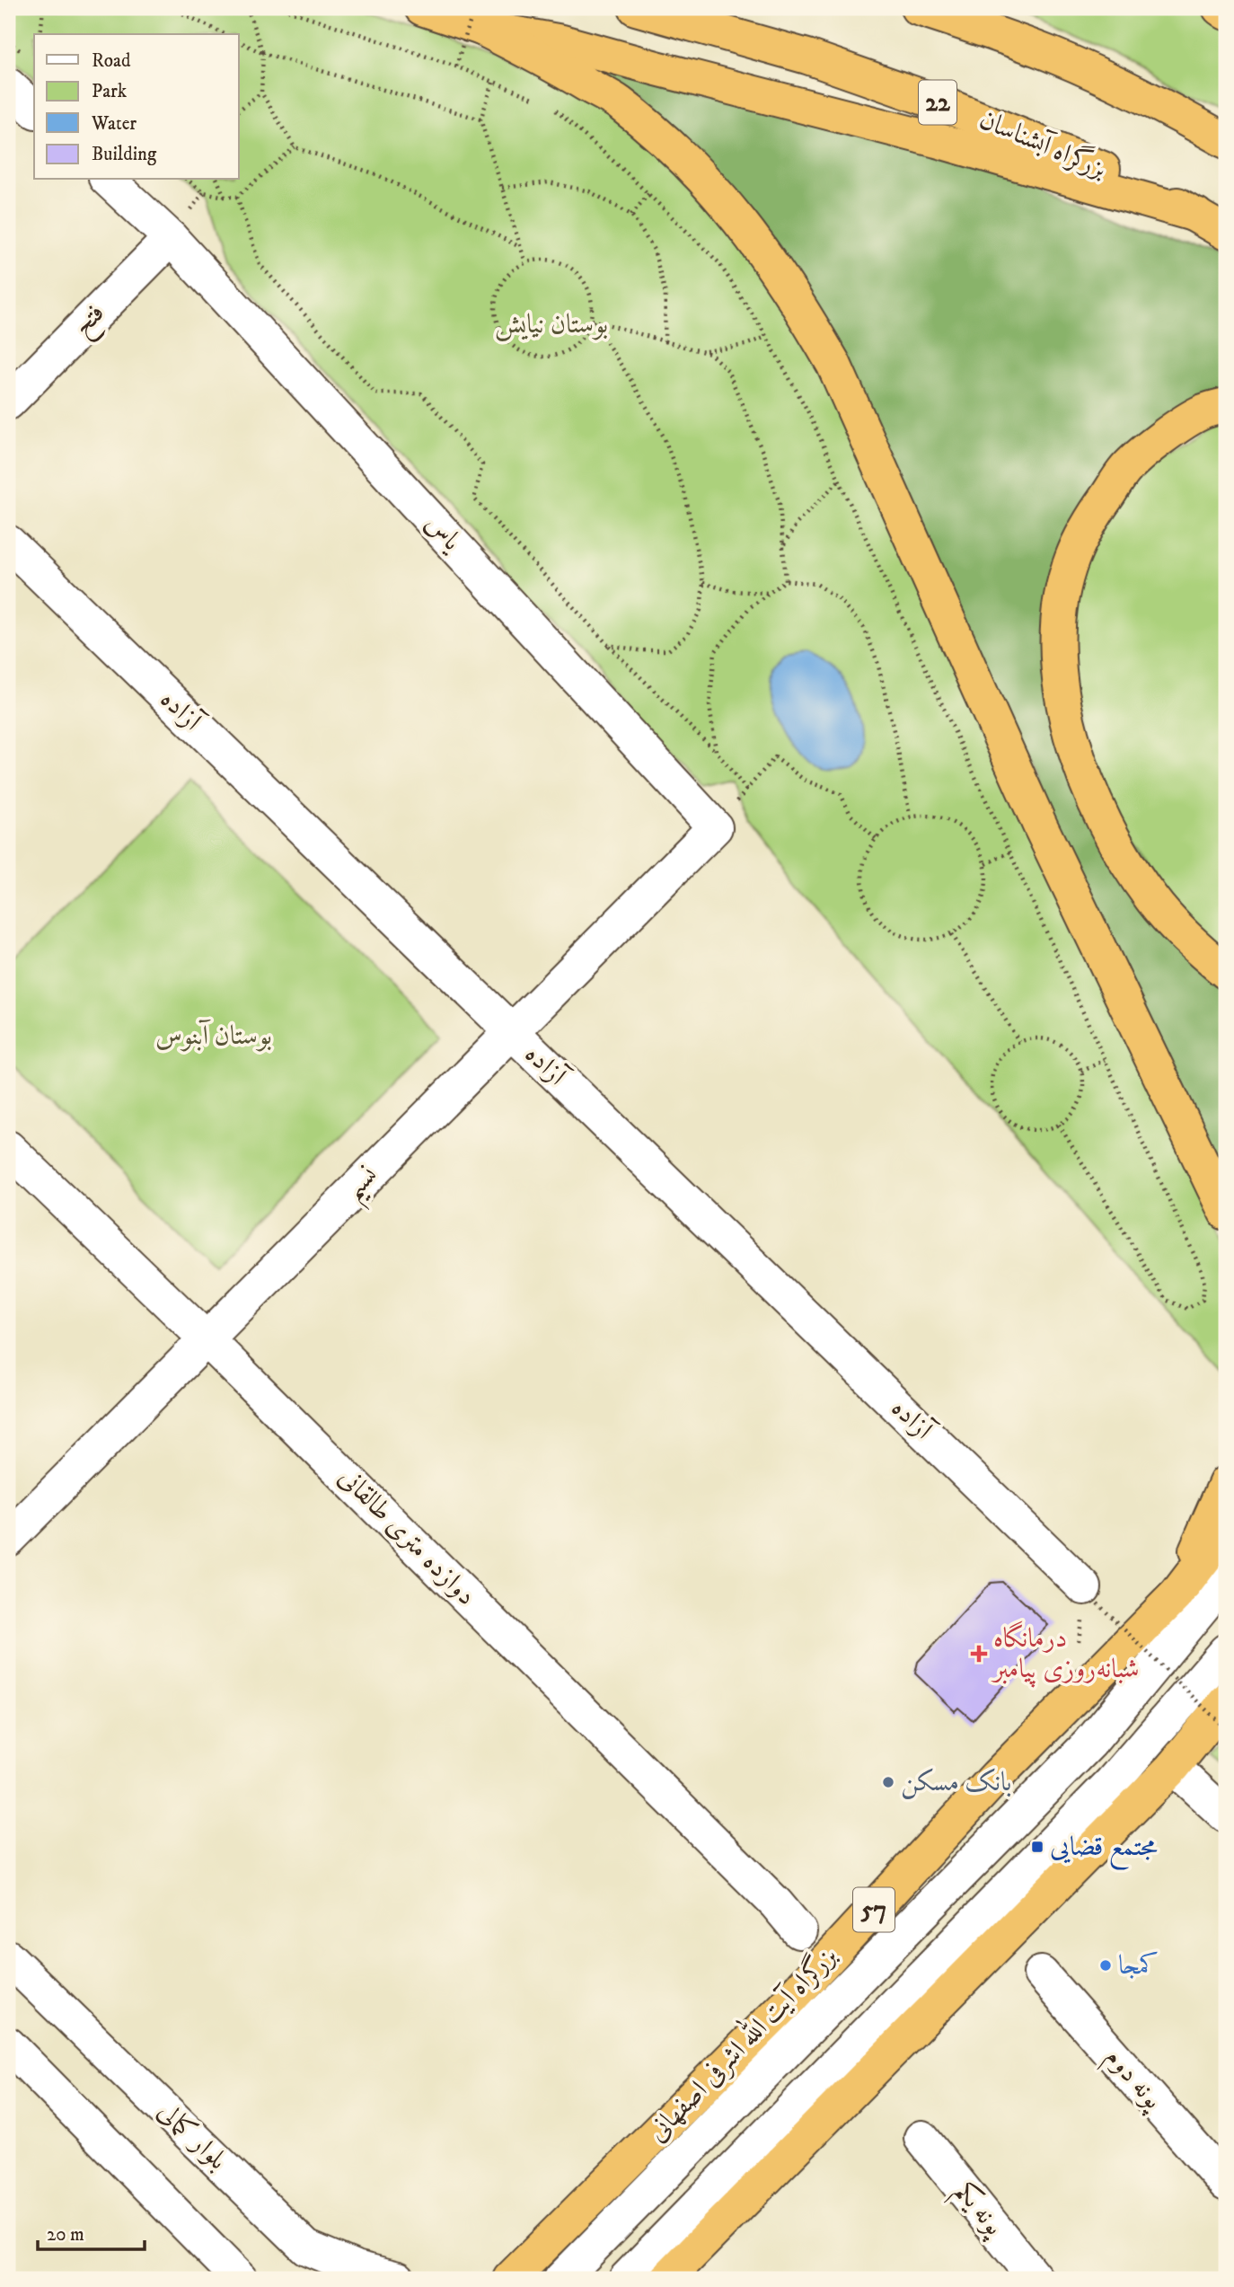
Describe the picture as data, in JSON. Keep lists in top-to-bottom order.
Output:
{
  "streets": {
    "highway": [
      "22",
      "بزرگراه آبشناسان",
      "57",
      "بزرگراه آیت الله اشرفی اصفهانی"
    ],
    "street": [
      "فتح",
      "یاس",
      "آزاده",
      "نسیم",
      "دوازده متری طالقانی",
      "پونه دوم",
      "بلوار کمالی",
      "پونه یکم"
    ]
  },
  "crossings": [
    ["فتح", "یاس"],
    ["یاس", "نسیم"],
    ["آزاده", "نسیم"],
    ["نسیم", "دوازده متری طالقانی"]
  ],
  "parks": ["بوستان نیایش", "بوستان آبنوس"],
  "places": {
    "health": ["درمانگاه شبانه‌روزی پیامبر"],
    "other": ["بانک مسکن", "کمجا"],
    "transit": ["مجتمع قضایی"]
  },
  "legend": [
    "Road",
    "Park",
    "Water",
    "Building"
  ],
  "scale_bar": "20 m"
}
